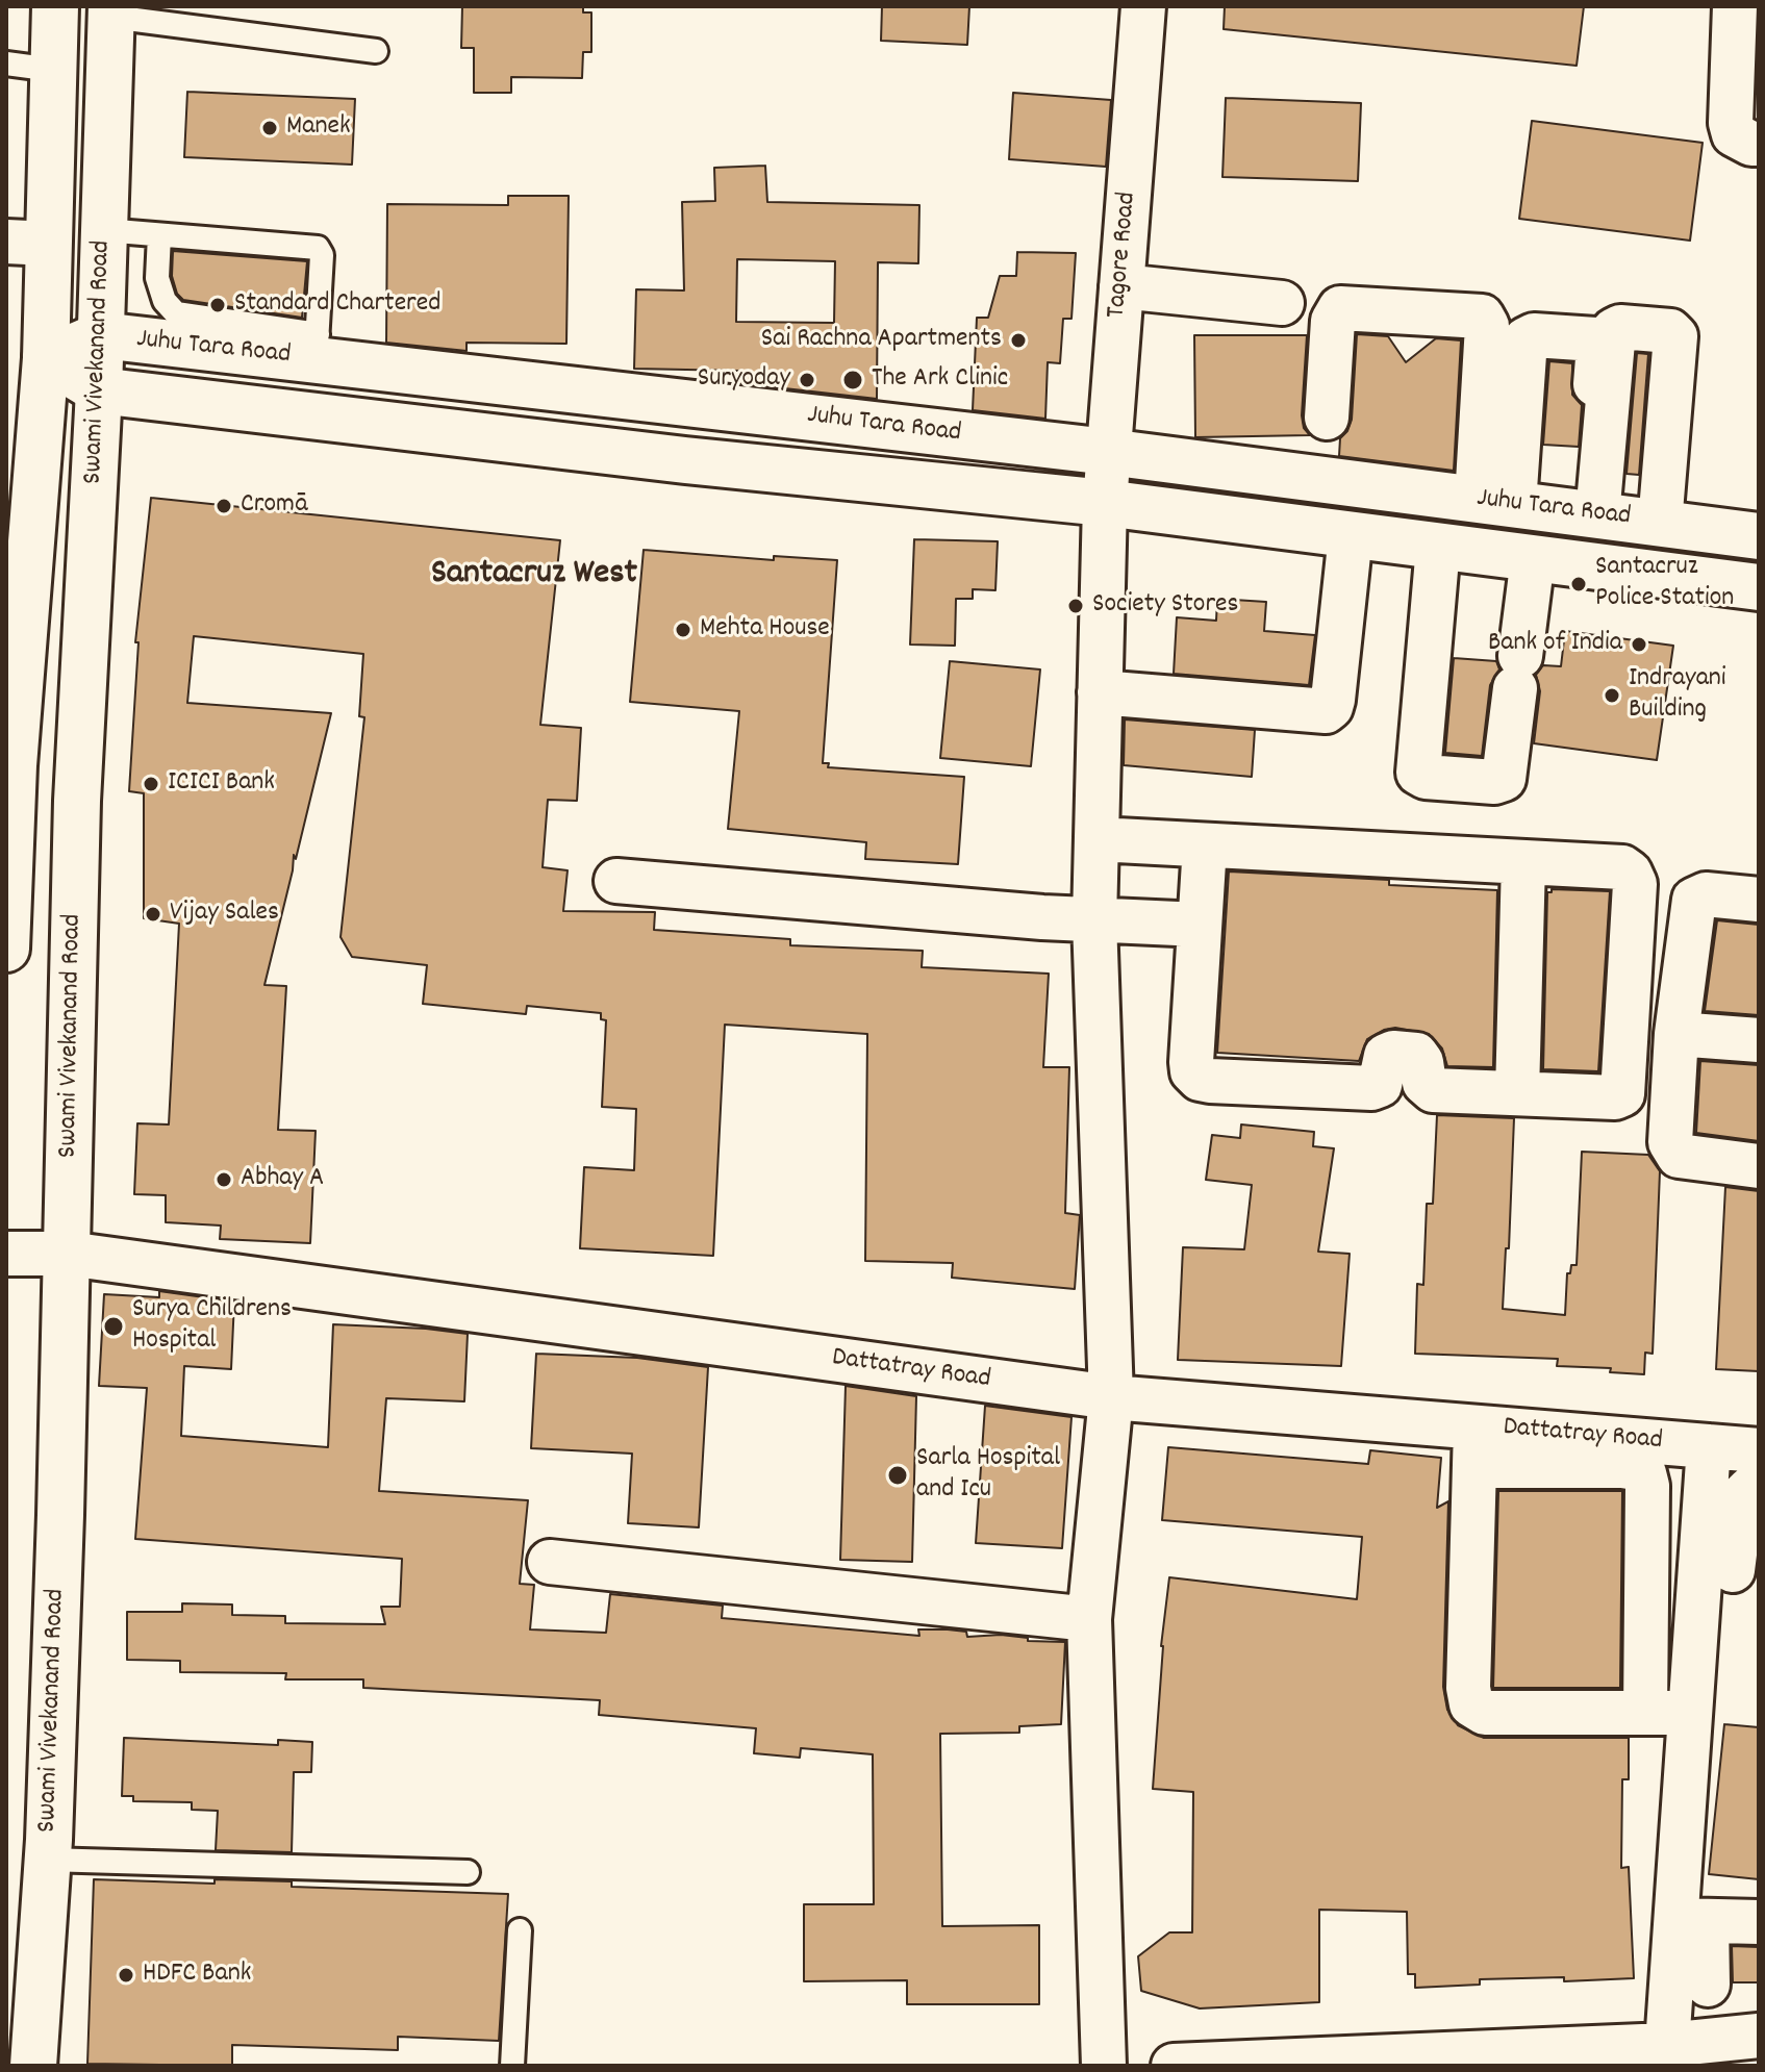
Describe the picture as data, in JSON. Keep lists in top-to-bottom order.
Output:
{
  "streets": {
    "main road": ["Juhu Tara Road", "Swami Vivekanand Road"],
    "street": ["Tagore Road", "Dattatray Road"]
  },
  "crossings": [
    ["Tagore Road", "Juhu Tara Road"],
    ["Tagore Road", "Dattatray Road"],
    ["Juhu Tara Road", "Swami Vivekanand Road"],
    ["Swami Vivekanand Road", "Dattatray Road"]
  ],
  "districts": ["Santacruz West"],
  "places": [
    "Manek",
    "Standard Chartered",
    "Sai Rachna Apartments",
    "Suryoday",
    "The Ark Clinic",
    "Cromā",
    "Santacruz Police Station",
    "Society Stores",
    "Mehta House",
    "Bank of India",
    "Indrayani Building",
    "ICICI Bank",
    "Vijay Sales",
    "Abhay A",
    "Surya Childrens Hospital",
    "Sarla Hospital and Icu",
    "HDFC Bank"
  ]
}
